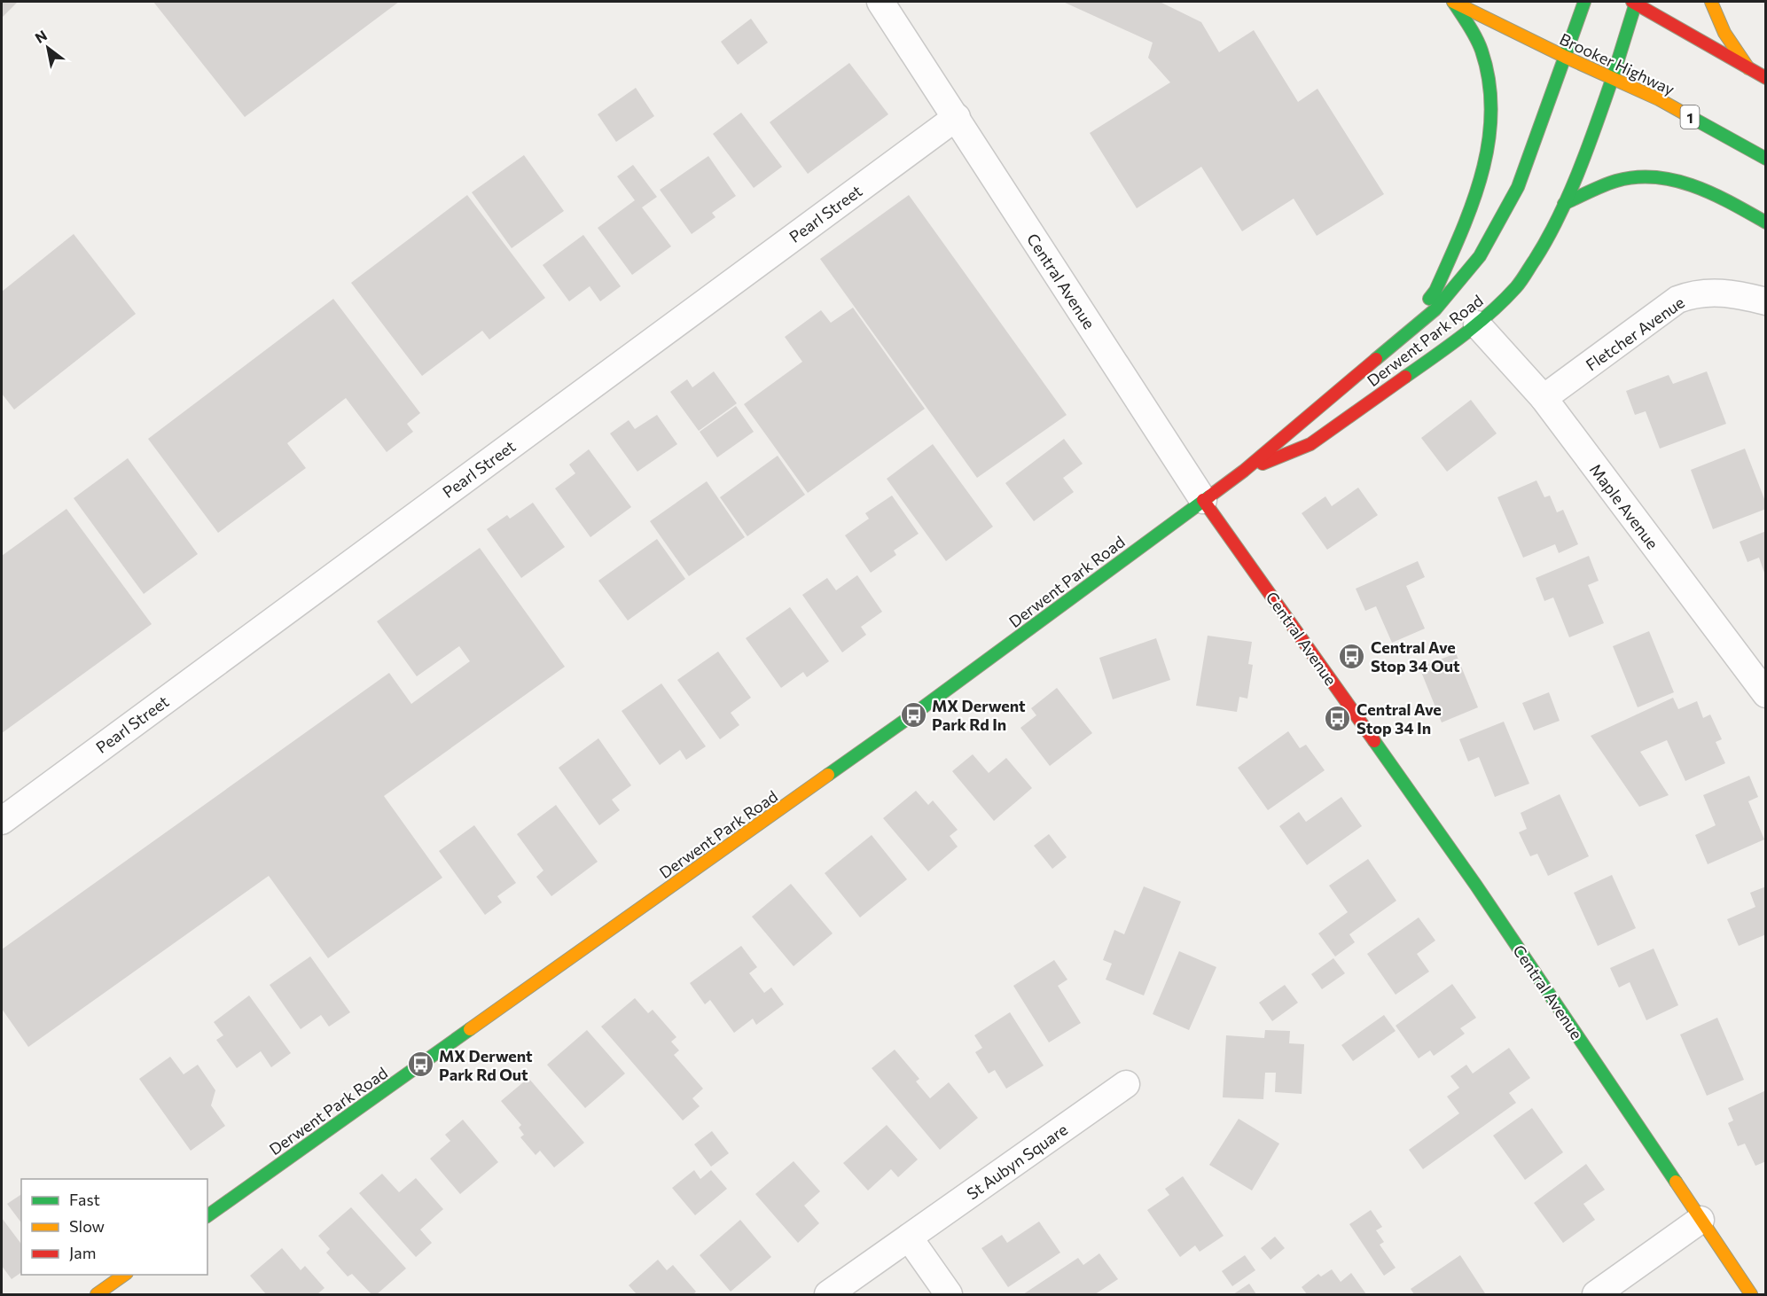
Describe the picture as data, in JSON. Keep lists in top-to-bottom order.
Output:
{
  "streets": {
    "main road": [
      "Brooker Highway",
      "1",
      "Central Avenue",
      "Derwent Park Road"
    ],
    "street": [
      "Pearl Street",
      "Fletcher Avenue",
      "Maple Avenue",
      "St Aubyn Square"
    ]
  },
  "crossings": [
    ["Brooker Highway", "Derwent Park Road"],
    ["Pearl Street", "Central Avenue"],
    ["Central Avenue", "Derwent Park Road"],
    ["Fletcher Avenue", "Maple Avenue"],
    ["Derwent Park Road", "Maple Avenue"]
  ],
  "places": {
    "bus stop": [
      "Central Ave Stop 34 Out",
      "MX Derwent Park Rd In",
      "Central Ave Stop 34 In",
      "MX Derwent Park Rd Out"
    ]
  },
  "legend": ["Fast", "Slow", "Jam"],
  "north": "top left"
}
